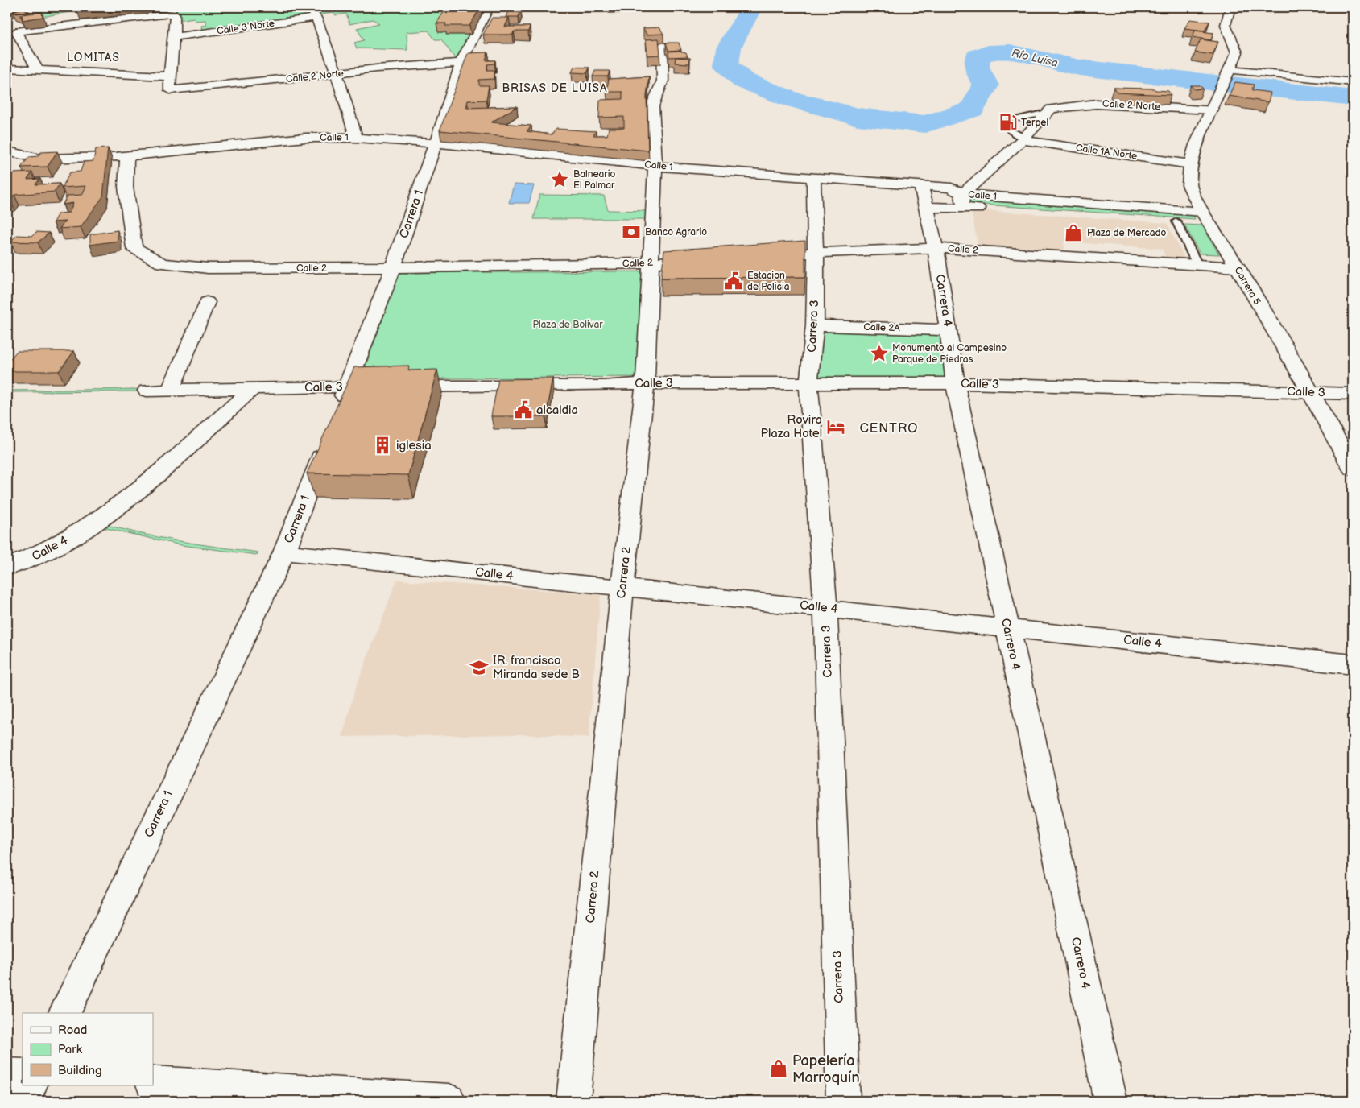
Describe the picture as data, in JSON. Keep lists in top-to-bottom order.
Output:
{
  "streets": {
    "street": [
      "Calle 3 Norte",
      "Calle 2 Norte",
      "Calle 1",
      "Calle 1A Norte",
      "Carrera 1",
      "Calle 2",
      "Carrera 5",
      "Carrera 4",
      "Carrera 3",
      "Calle 2A",
      "Calle 3",
      "Calle 4",
      "Carrera 2"
    ]
  },
  "crossings": [
    ["Calle 2 Norte", "Carrera 1"],
    ["Calle 2 Norte", "Carrera 5"],
    ["Calle 1", "Carrera 1"],
    ["Calle 1", "Calle 2"],
    ["Calle 1", "Carrera 5"],
    ["Calle 1", "Carrera 4"],
    ["Calle 1", "Carrera 3"],
    ["Calle 1", "Carrera 2"],
    ["Calle 1A Norte", "Carrera 5"],
    ["Carrera 1", "Calle 2"],
    ["Carrera 1", "Calle 3"],
    ["Carrera 1", "Calle 4"],
    ["Calle 2", "Carrera 5"],
    ["Calle 2", "Carrera 4"],
    ["Calle 2", "Carrera 3"],
    ["Calle 2", "Carrera 2"],
    ["Carrera 5", "Calle 3"],
    ["Carrera 4", "Calle 2A"],
    ["Carrera 4", "Calle 3"],
    ["Carrera 4", "Calle 4"],
    ["Carrera 3", "Calle 2A"],
    ["Carrera 3", "Calle 3"],
    ["Carrera 3", "Calle 4"],
    ["Calle 3", "Calle 4"],
    ["Calle 3", "Carrera 2"],
    ["Calle 4", "Carrera 2"]
  ],
  "districts": ["LOMITAS", "BRISAS DE LUISA", "CENTRO"],
  "water": ["Río Luisa"],
  "parks": ["Plaza de Bolívar"],
  "places": {
    "fuel station": ["Terpel"],
    "place": ["Balneario El Palmar", "Monumento al Campesino Parque de Piedras"],
    "bank": ["Banco Agrario"],
    "shop": ["Plaza de Mercado", "Papelería Marroquín"],
    "public building": ["Estacion de Policia", "alcaldia"],
    "hotel": ["Rovira Plaza Hotel"],
    "building": ["iglesia"],
    "school or university": ["IR. francisco Miranda sede B"]
  },
  "legend": ["Road", "Park", "Building"]
}
